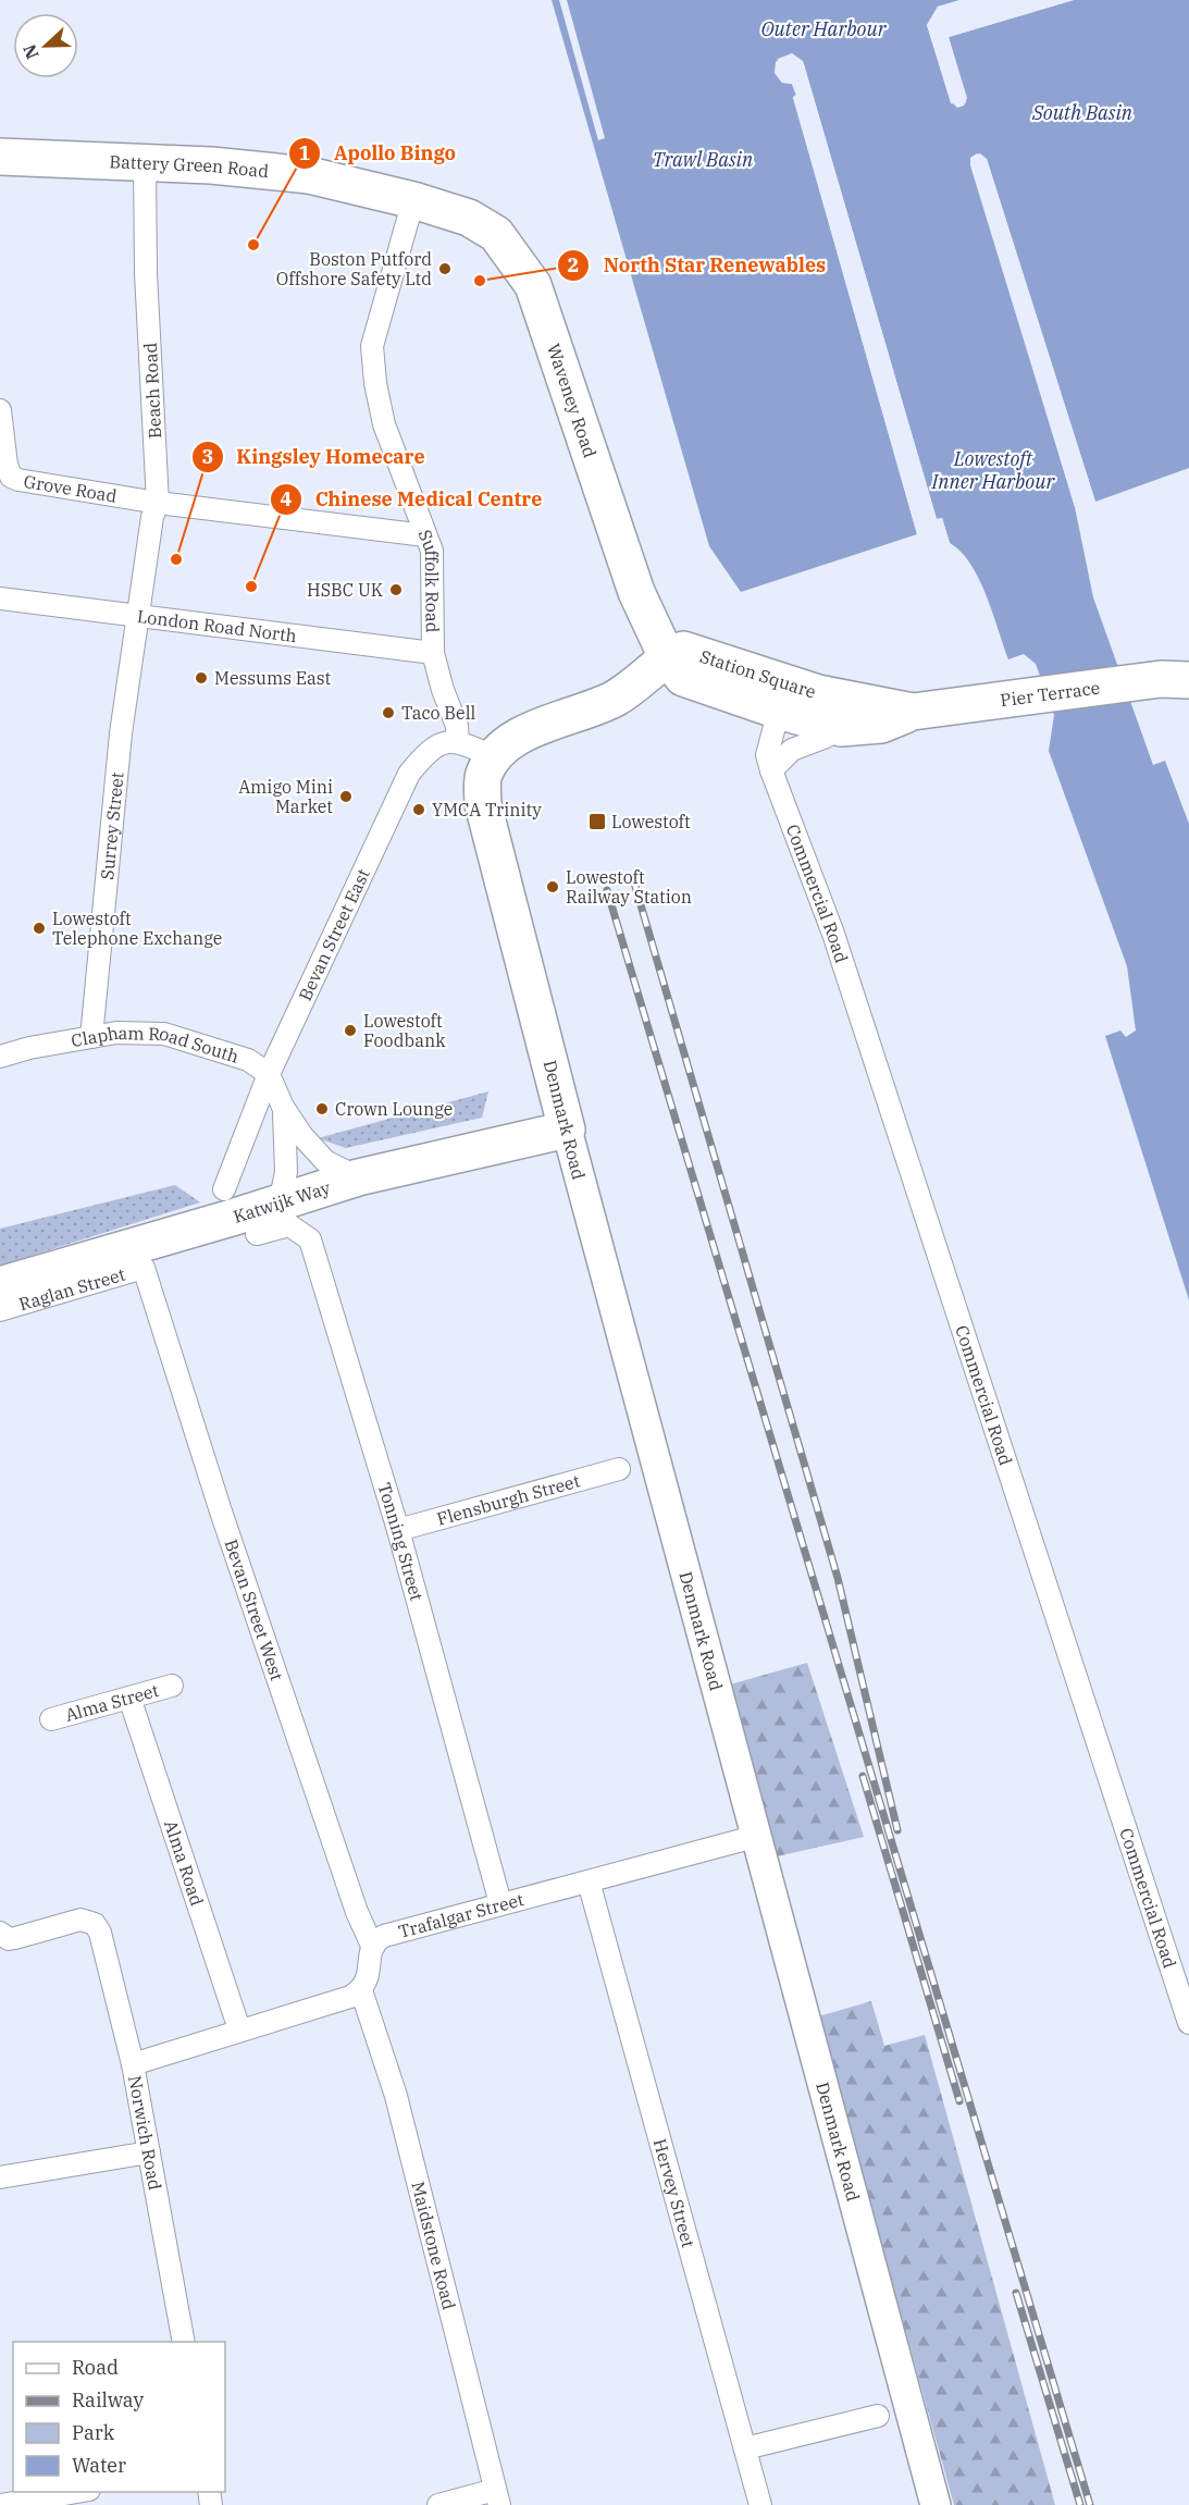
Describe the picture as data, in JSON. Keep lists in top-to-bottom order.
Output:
{
  "streets": {
    "highway": [
      "Battery Green Road",
      "Waveney Road",
      "Station Square",
      "Pier Terrace",
      "Denmark Road",
      "Katwijk Way"
    ],
    "street": [
      "Beach Road",
      "Grove Road",
      "Suffolk Road",
      "London Road North",
      "Surrey Street",
      "Commercial Road",
      "Bevan Street East",
      "Clapham Road South",
      "Raglan Street",
      "Flensburgh Street",
      "Tonning Street",
      "Bevan Street West",
      "Alma Street",
      "Alma Road",
      "Trafalgar Street",
      "Norwich Road",
      "Hervey Street",
      "Maidstone Road"
    ]
  },
  "crossings": [
    ["Battery Green Road", "Beach Road"],
    ["Battery Green Road", "Waveney Road"],
    ["Battery Green Road", "Suffolk Road"],
    ["Beach Road", "Grove Road"],
    ["Beach Road", "London Road North"],
    ["Beach Road", "Surrey Street"],
    ["Waveney Road", "Suffolk Road"],
    ["Waveney Road", "Station Square"],
    ["Grove Road", "Suffolk Road"],
    ["Suffolk Road", "London Road North"],
    ["Suffolk Road", "Bevan Street East"],
    ["London Road North", "Surrey Street"],
    ["Station Square", "Pier Terrace"],
    ["Station Square", "Commercial Road"],
    ["Surrey Street", "Clapham Road South"],
    ["Bevan Street East", "Clapham Road South"],
    ["Denmark Road", "Katwijk Way"],
    ["Denmark Road", "Trafalgar Street"],
    ["Raglan Street", "Bevan Street West"],
    ["Flensburgh Street", "Tonning Street"],
    ["Tonning Street", "Trafalgar Street"],
    ["Bevan Street West", "Trafalgar Street"],
    ["Alma Street", "Alma Road"],
    ["Trafalgar Street", "Hervey Street"]
  ],
  "water": [
    "Outer Harbour",
    "South Basin",
    "Trawl Basin",
    "Lowestoft Inner Harbour"
  ],
  "places": {
    "other": [
      "Apollo Bingo",
      "Boston Putford Offshore Safety Ltd",
      "North Star Renewables",
      "Kingsley Homecare",
      "Chinese Medical Centre",
      "HSBC UK",
      "Messums East",
      "Taco Bell",
      "Amigo Mini Market",
      "YMCA Trinity",
      "Lowestoft Railway Station",
      "Lowestoft Telephone Exchange",
      "Lowestoft Foodbank",
      "Crown Lounge"
    ],
    "transit": ["Lowestoft"]
  },
  "legend": [
    "Road",
    "Railway",
    "Park",
    "Water"
  ],
  "north": "left"
}
